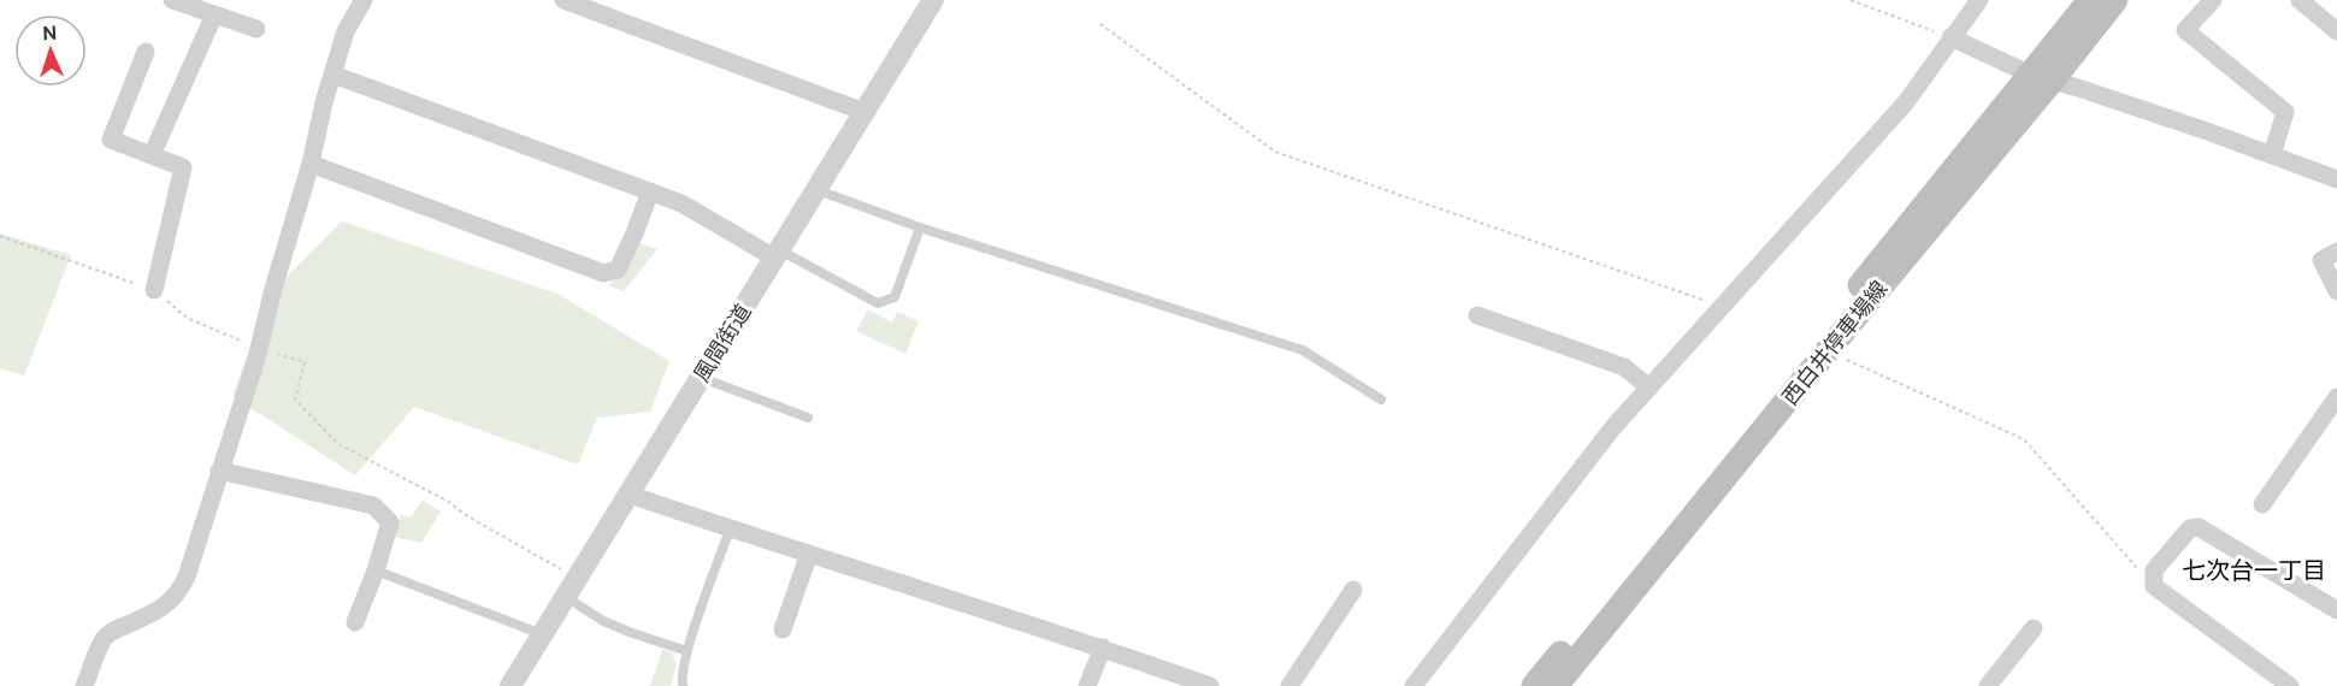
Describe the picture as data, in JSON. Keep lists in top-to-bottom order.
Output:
{
  "streets": {
    "main road": ["西白井停車場線"],
    "street": ["風間街道"]
  },
  "districts": ["七次台一丁目"],
  "north": "top"
}
